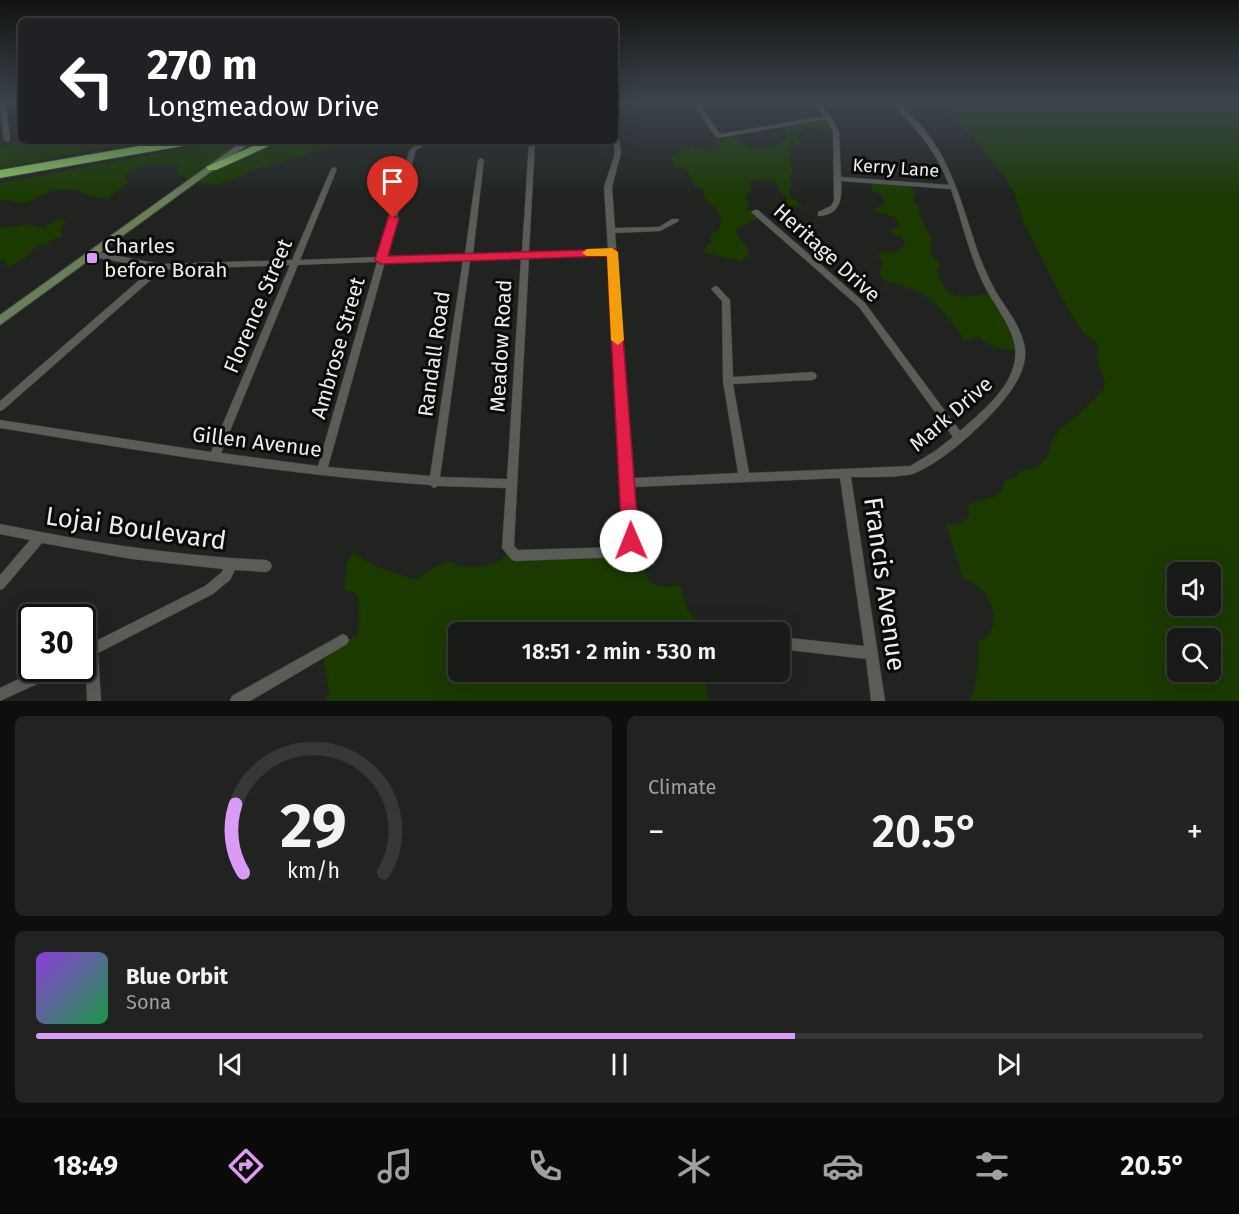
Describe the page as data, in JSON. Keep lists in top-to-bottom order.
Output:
{
  "streets": {
    "street": [
      "Kerry Lane",
      "Heritage Drive",
      "Florence Street",
      "Meadow Road",
      "Ambrose Street",
      "Randall Road",
      "Mark Drive",
      "Gillen Avenue",
      "Lojai Boulevard",
      "Francis Avenue"
    ]
  },
  "crossings": [
    ["Kerry Lane", "Heritage Drive"],
    ["Kerry Lane", "Mark Drive"],
    ["Heritage Drive", "Mark Drive"],
    ["Florence Street", "Gillen Avenue"],
    ["Meadow Road", "Mark Drive"],
    ["Meadow Road", "Gillen Avenue"],
    ["Ambrose Street", "Gillen Avenue"],
    ["Randall Road", "Gillen Avenue"],
    ["Mark Drive", "Francis Avenue"]
  ],
  "places": {
    "transit": ["Charles before Borah"]
  },
  "page": {
    "turn": ["270 m", "Longmeadow Drive"],
    "limit": "30",
    "trip": "18:51 · 2 min · 530 m",
    "tile": "Climate",
    "heat": ["−", "20.5°", "+"],
    "song": ["Blue Orbit", "Sona"],
    "tabs": ["18:49", "20.5°"],
    "gauge": ["29", "km/h"]
  }
}
